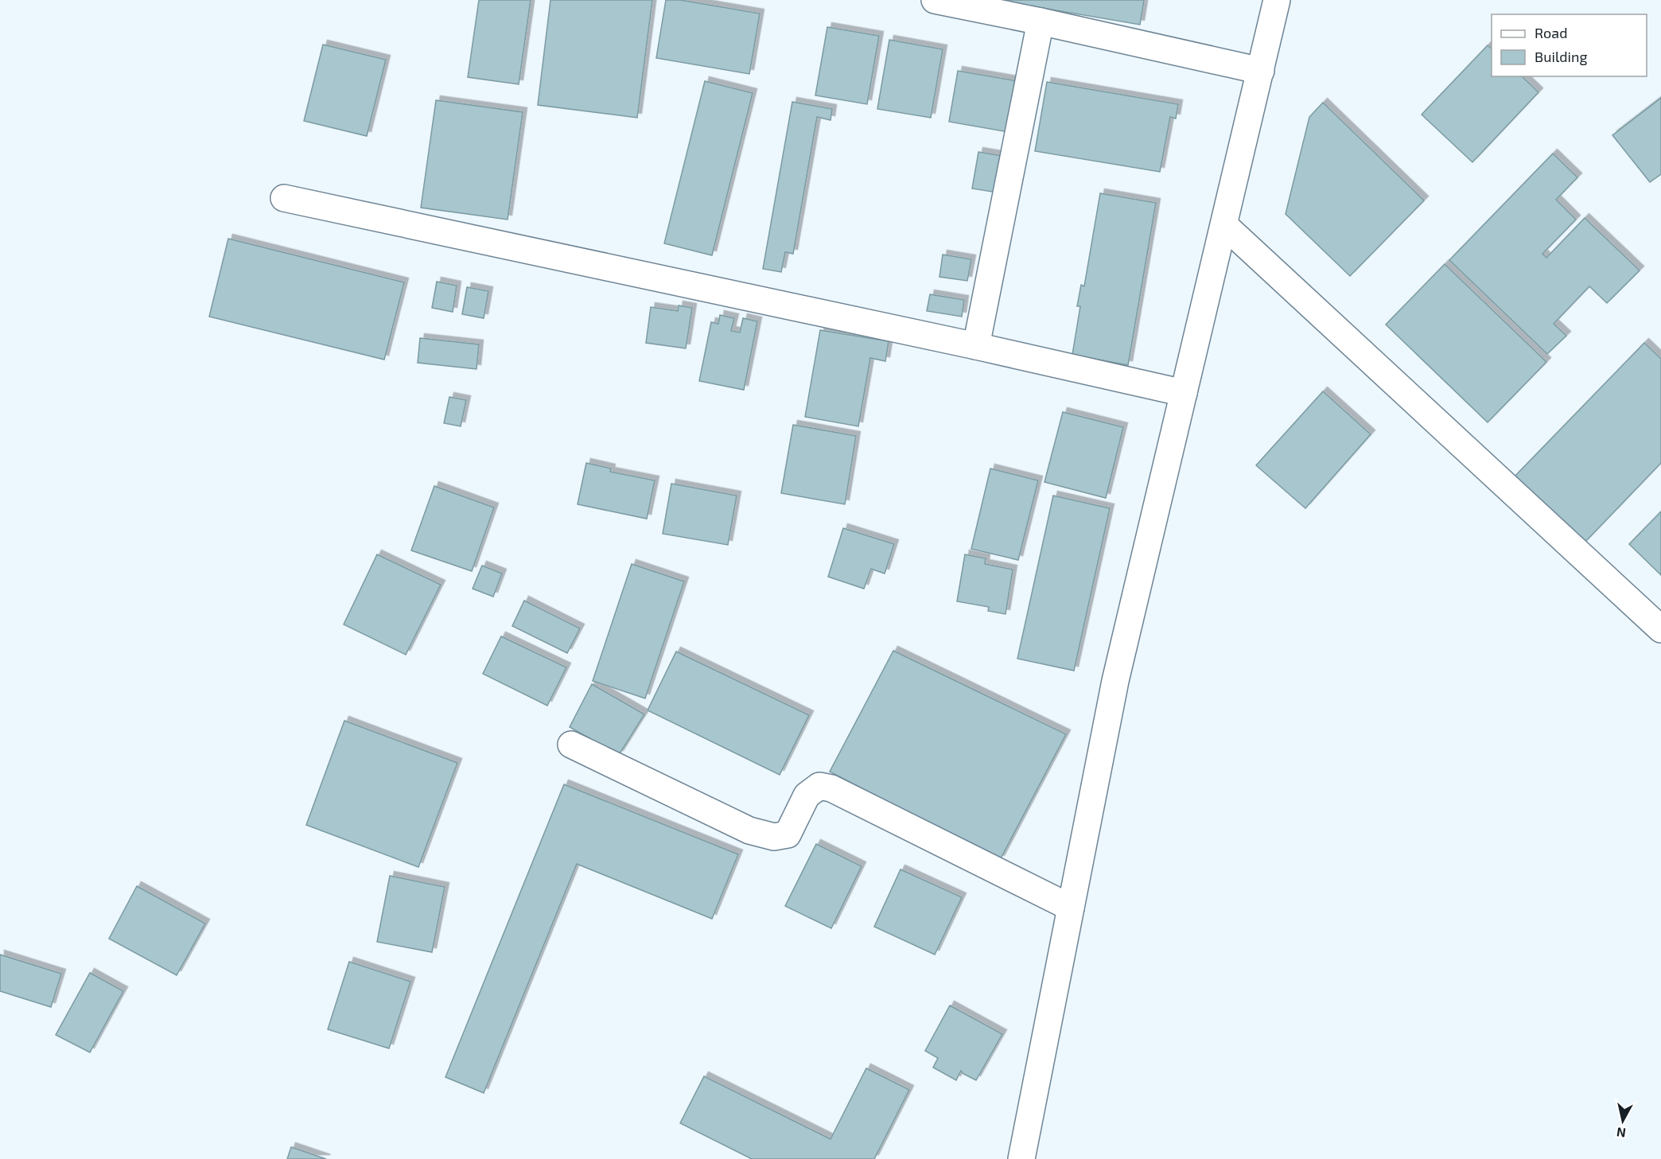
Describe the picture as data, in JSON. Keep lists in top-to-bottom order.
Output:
{
  "legend": ["Road", "Building"],
  "north": "bottom"
}
